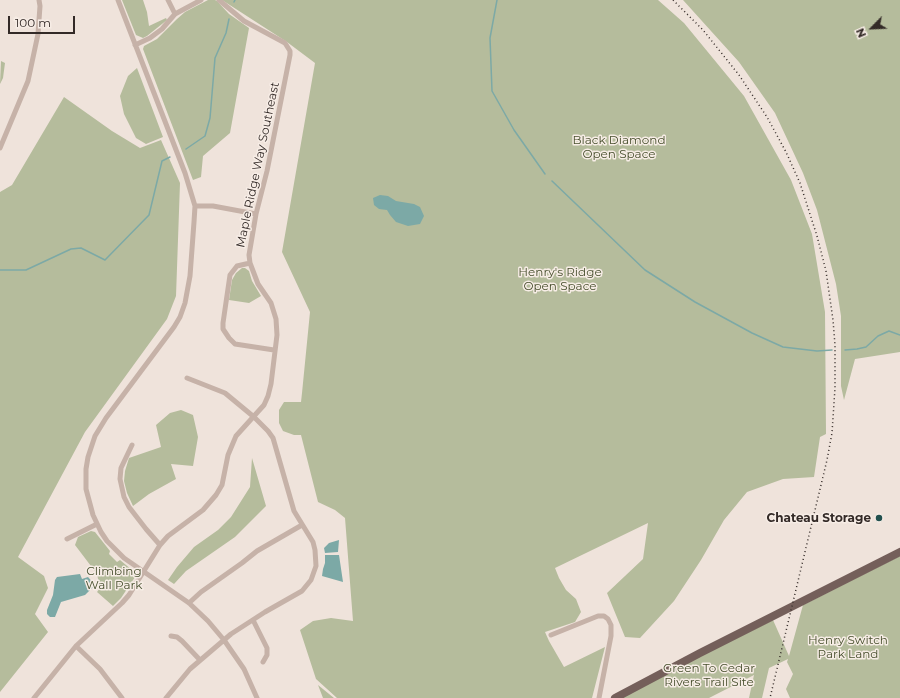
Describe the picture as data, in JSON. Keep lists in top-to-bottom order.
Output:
{
  "streets": {
    "street": ["Maple Ridge Way Southeast"]
  },
  "parks": [
    "Black Diamond Open Space",
    "Henry's Ridge Open Space",
    "Climbing Wall Park",
    "Henry Switch Park Land",
    "Green To Cedar Rivers Trail Site"
  ],
  "places": ["Chateau Storage"],
  "scale_bar": "100 m",
  "north": "bottom left"
}
